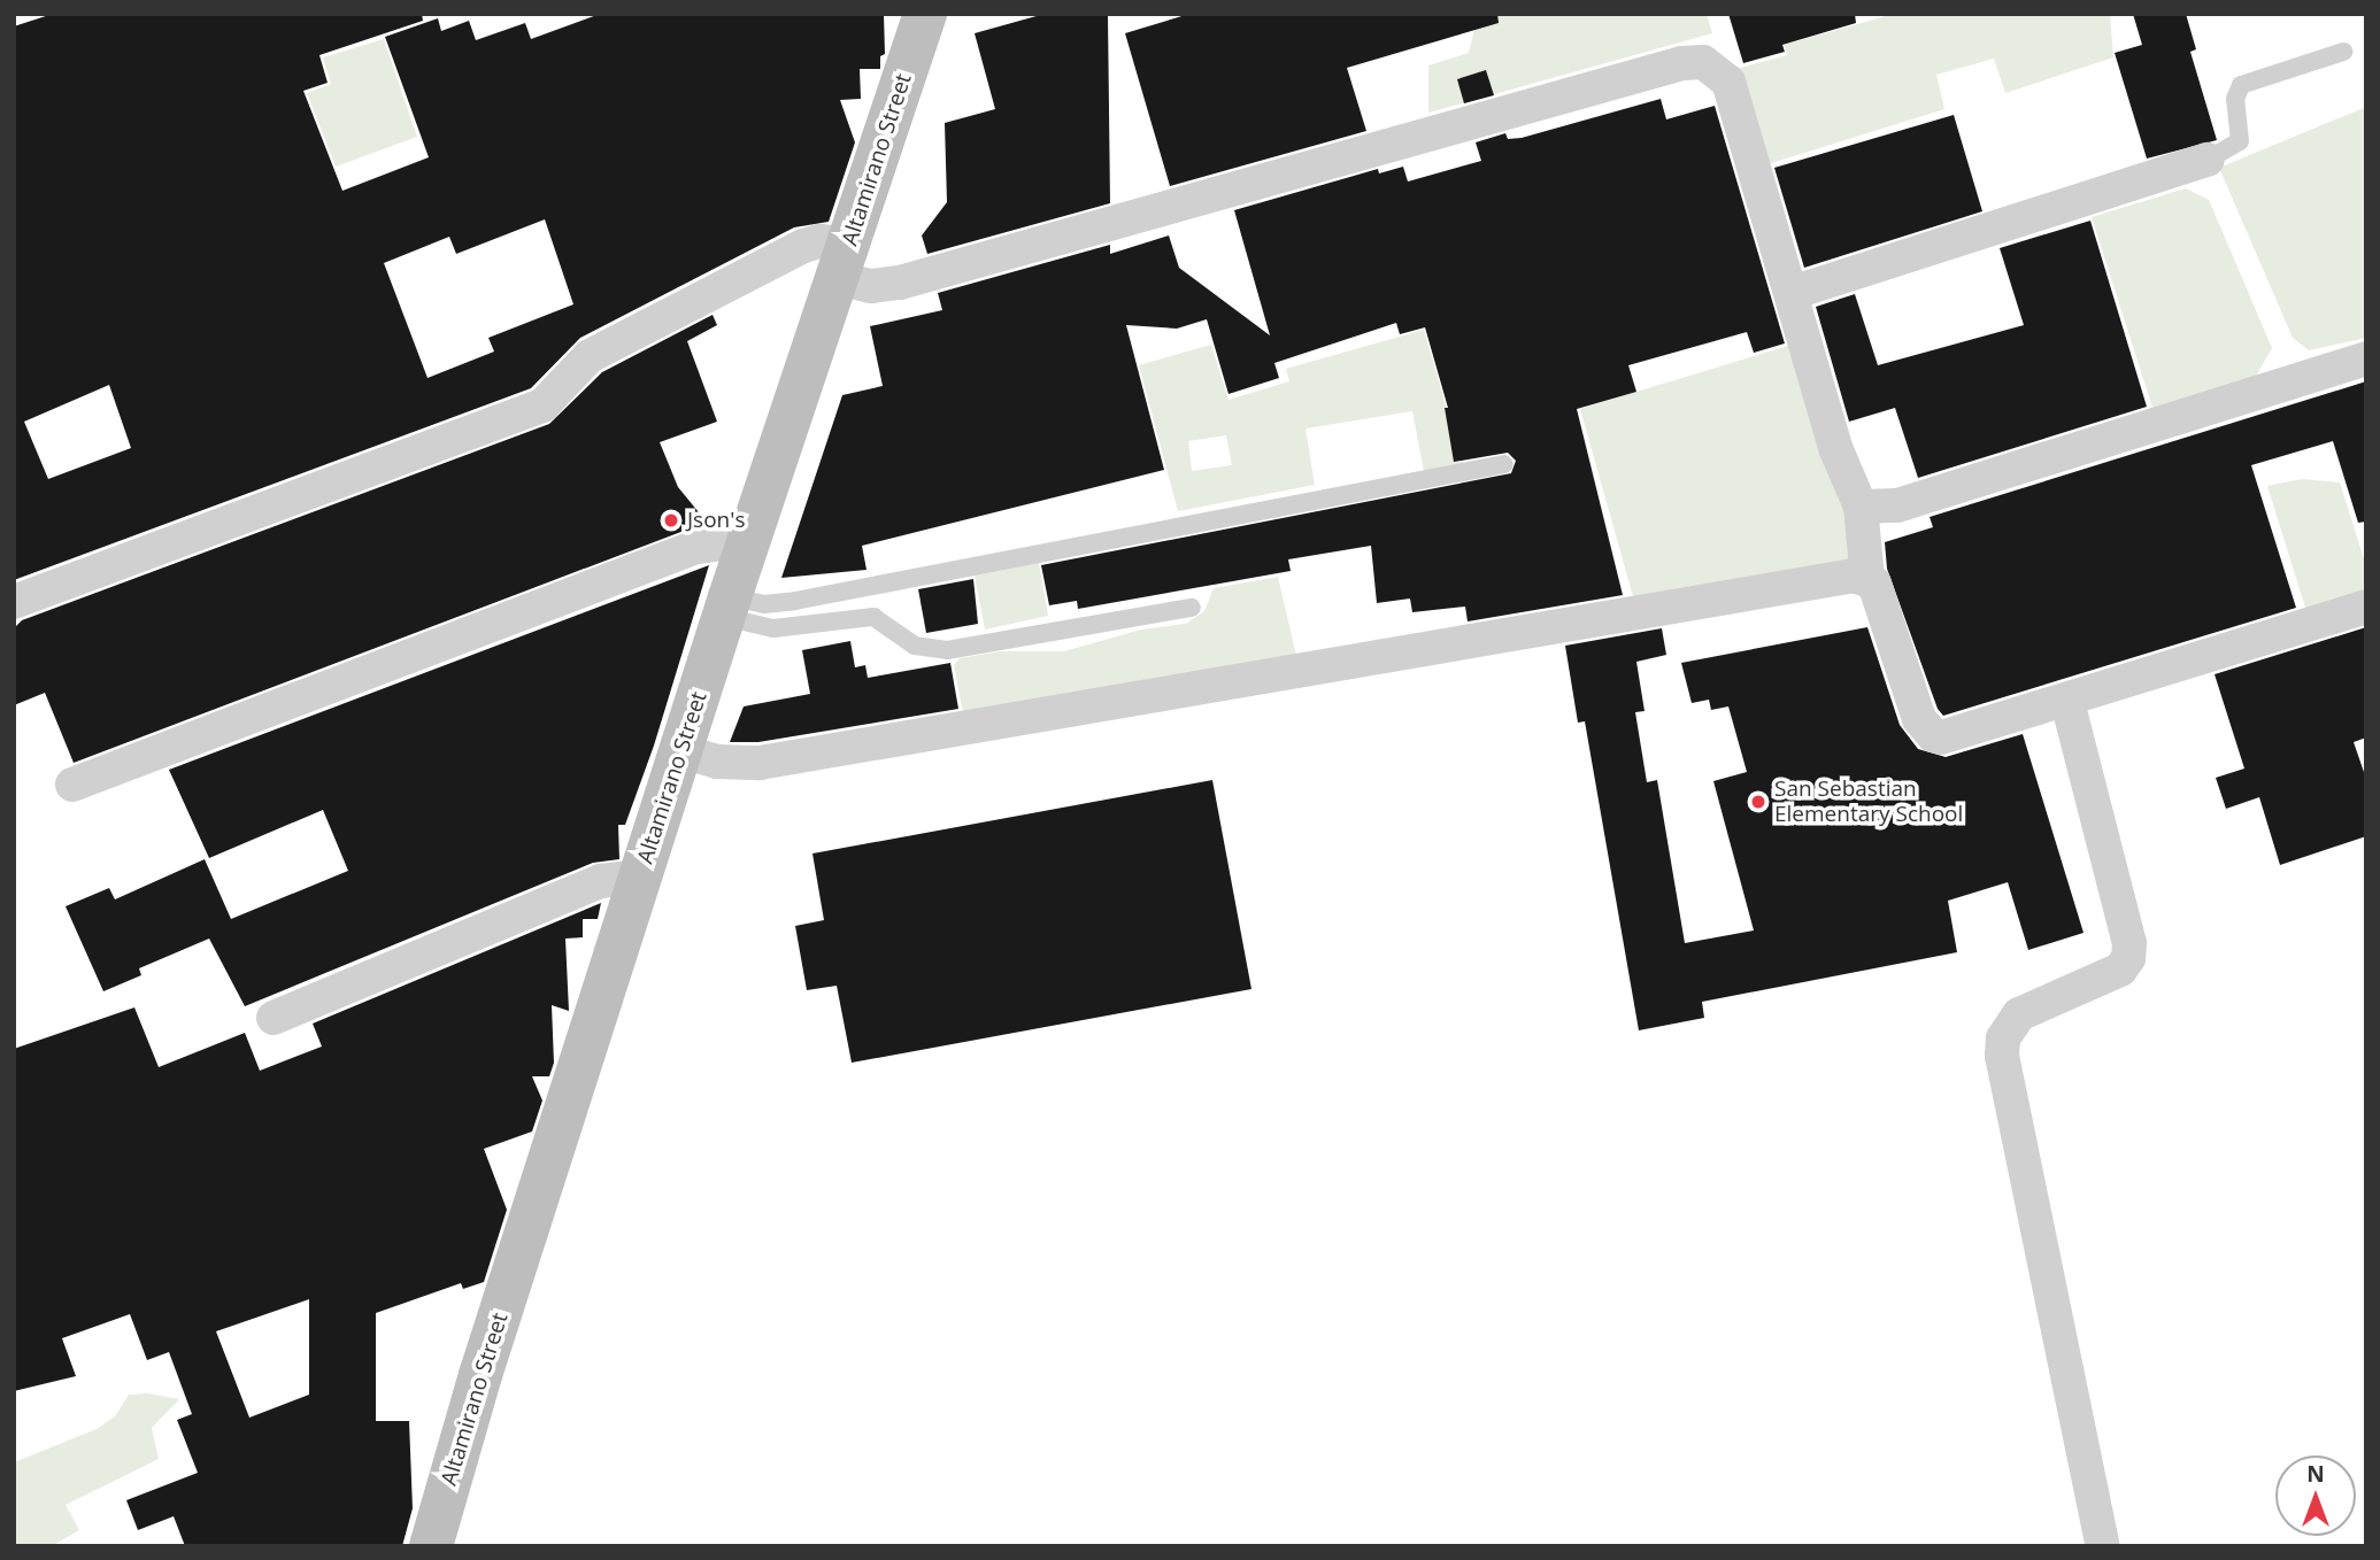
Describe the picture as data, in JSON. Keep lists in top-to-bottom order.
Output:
{
  "streets": {
    "main road": ["Altamirano Street"]
  },
  "places": ["Json's", "San Sebastian Elementary School"],
  "north": "top"
}
